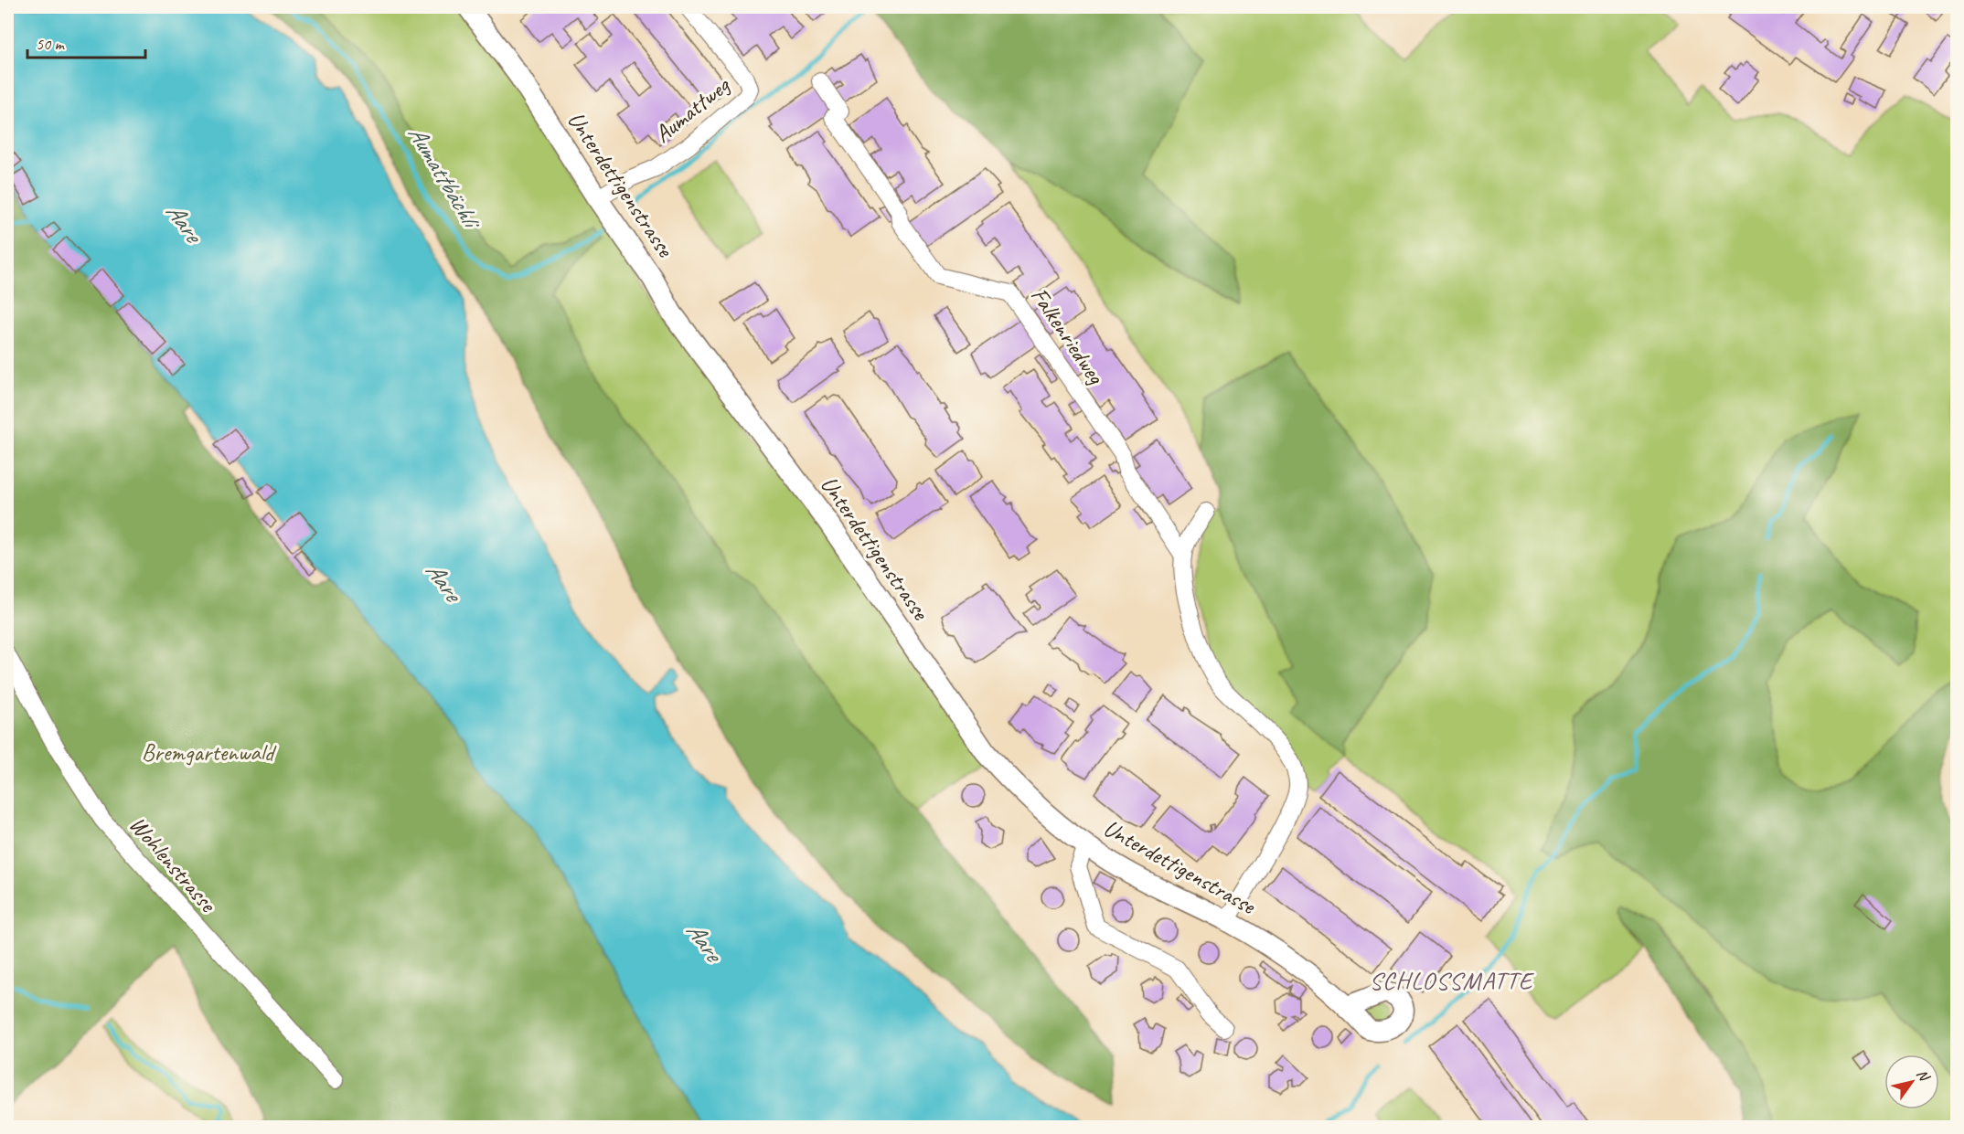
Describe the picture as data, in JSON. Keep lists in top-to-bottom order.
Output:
{
  "streets": {
    "street": [
      "Aumattweg",
      "Unterdettigenstrasse",
      "Falkenriedweg",
      "Wohlenstrasse"
    ]
  },
  "crossings": [
    ["Aumattweg", "Unterdettigenstrasse"],
    ["Unterdettigenstrasse", "Falkenriedweg"]
  ],
  "districts": ["SCHLOSSMATTE"],
  "water": ["Aumattbächli", "Aare"],
  "parks": ["Bremgartenwald"],
  "scale_bar": "50 m",
  "north": "top right"
}
